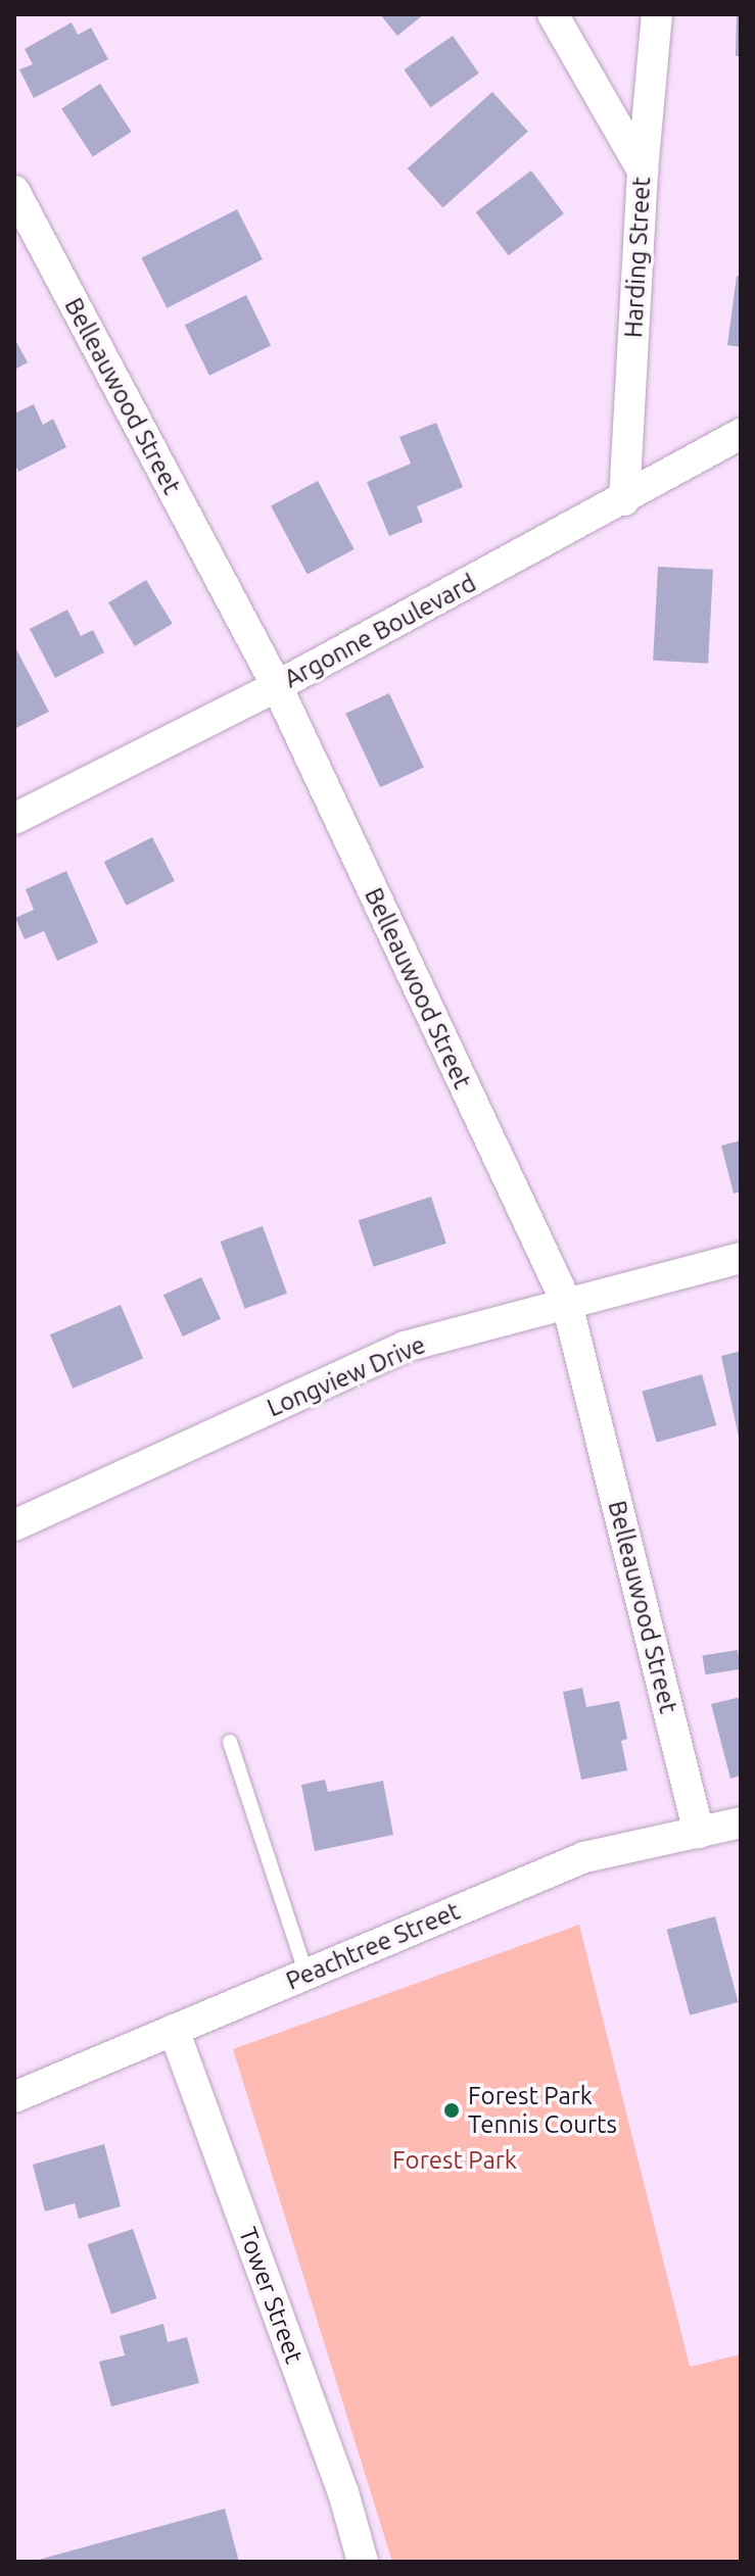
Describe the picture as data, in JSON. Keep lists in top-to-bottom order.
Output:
{
  "streets": {
    "street": [
      "Harding Street",
      "Belleauwood Street",
      "Argonne Boulevard",
      "Longview Drive",
      "Peachtree Street",
      "Tower Street"
    ]
  },
  "crossings": [
    ["Harding Street", "Argonne Boulevard"],
    ["Belleauwood Street", "Argonne Boulevard"],
    ["Belleauwood Street", "Longview Drive"],
    ["Belleauwood Street", "Peachtree Street"],
    ["Peachtree Street", "Tower Street"]
  ],
  "parks": ["Forest Park"],
  "places": ["Forest Park Tennis Courts"]
}
